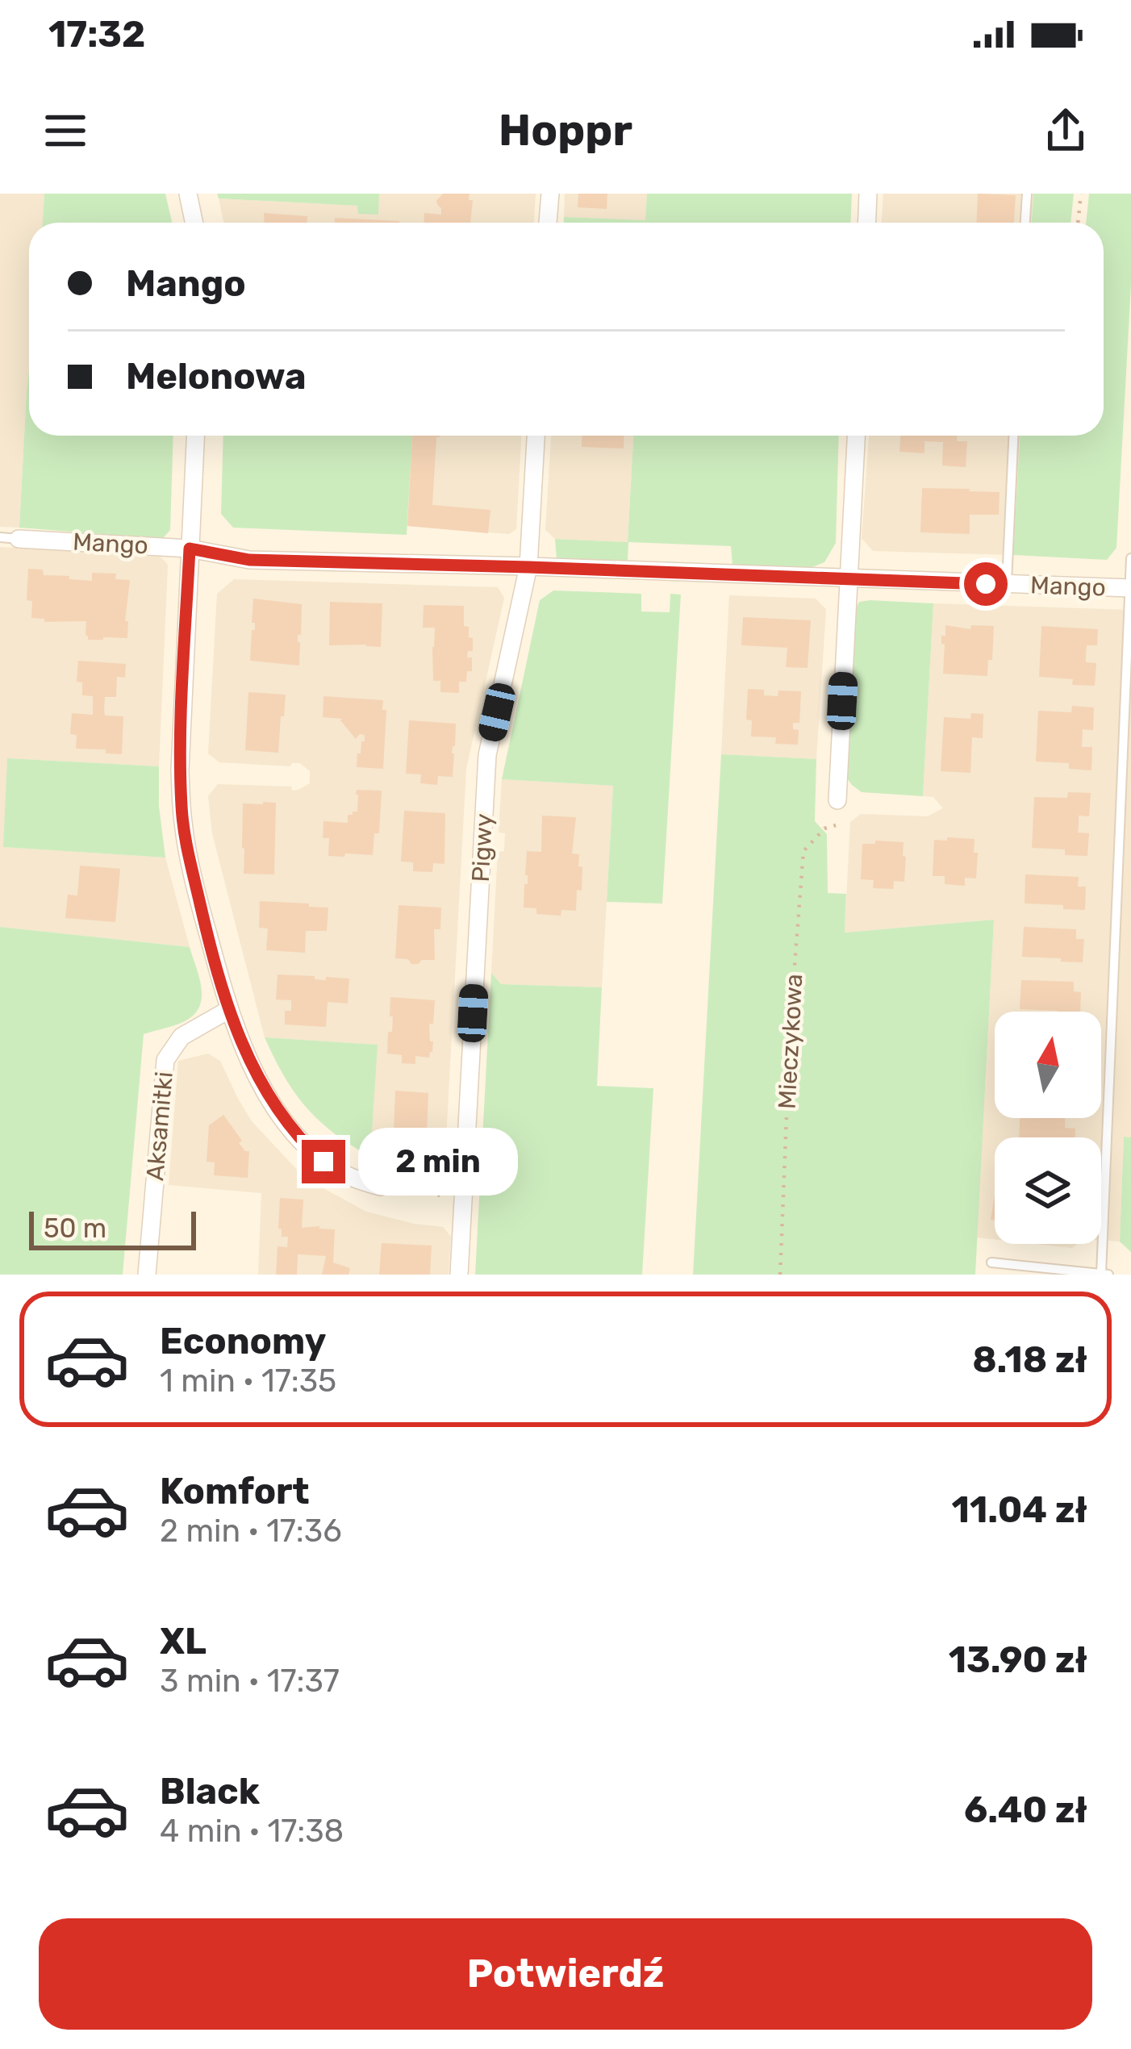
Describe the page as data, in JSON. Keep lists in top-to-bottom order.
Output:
{
  "streets": {
    "street": ["Mango", "Pigwy", "Aksamitki"],
    "path": ["Mieczykowa"]
  },
  "crossings": [
    ["Mango", "Pigwy"]
  ],
  "scale_bar": "50 m",
  "north": "top",
  "page": {
    "status": "17:32",
    "header": "Hoppr",
    "banner": ["Mango", "Melonowa"],
    "bubble": "2 min",
    "scale": "50 m",
    "list": [
      {
        "name": "Economy",
        "note": "1 min · 17:35",
        "value": "8.18 zł"
      },
      {
        "name": "Komfort",
        "note": "2 min · 17:36",
        "value": "11.04 zł"
      },
      {
        "name": "XL",
        "note": "3 min · 17:37",
        "value": "13.90 zł"
      },
      {
        "name": "Black",
        "note": "4 min · 17:38",
        "value": "6.40 zł"
      }
    ],
    "buttons": "Potwierdź"
  }
}
